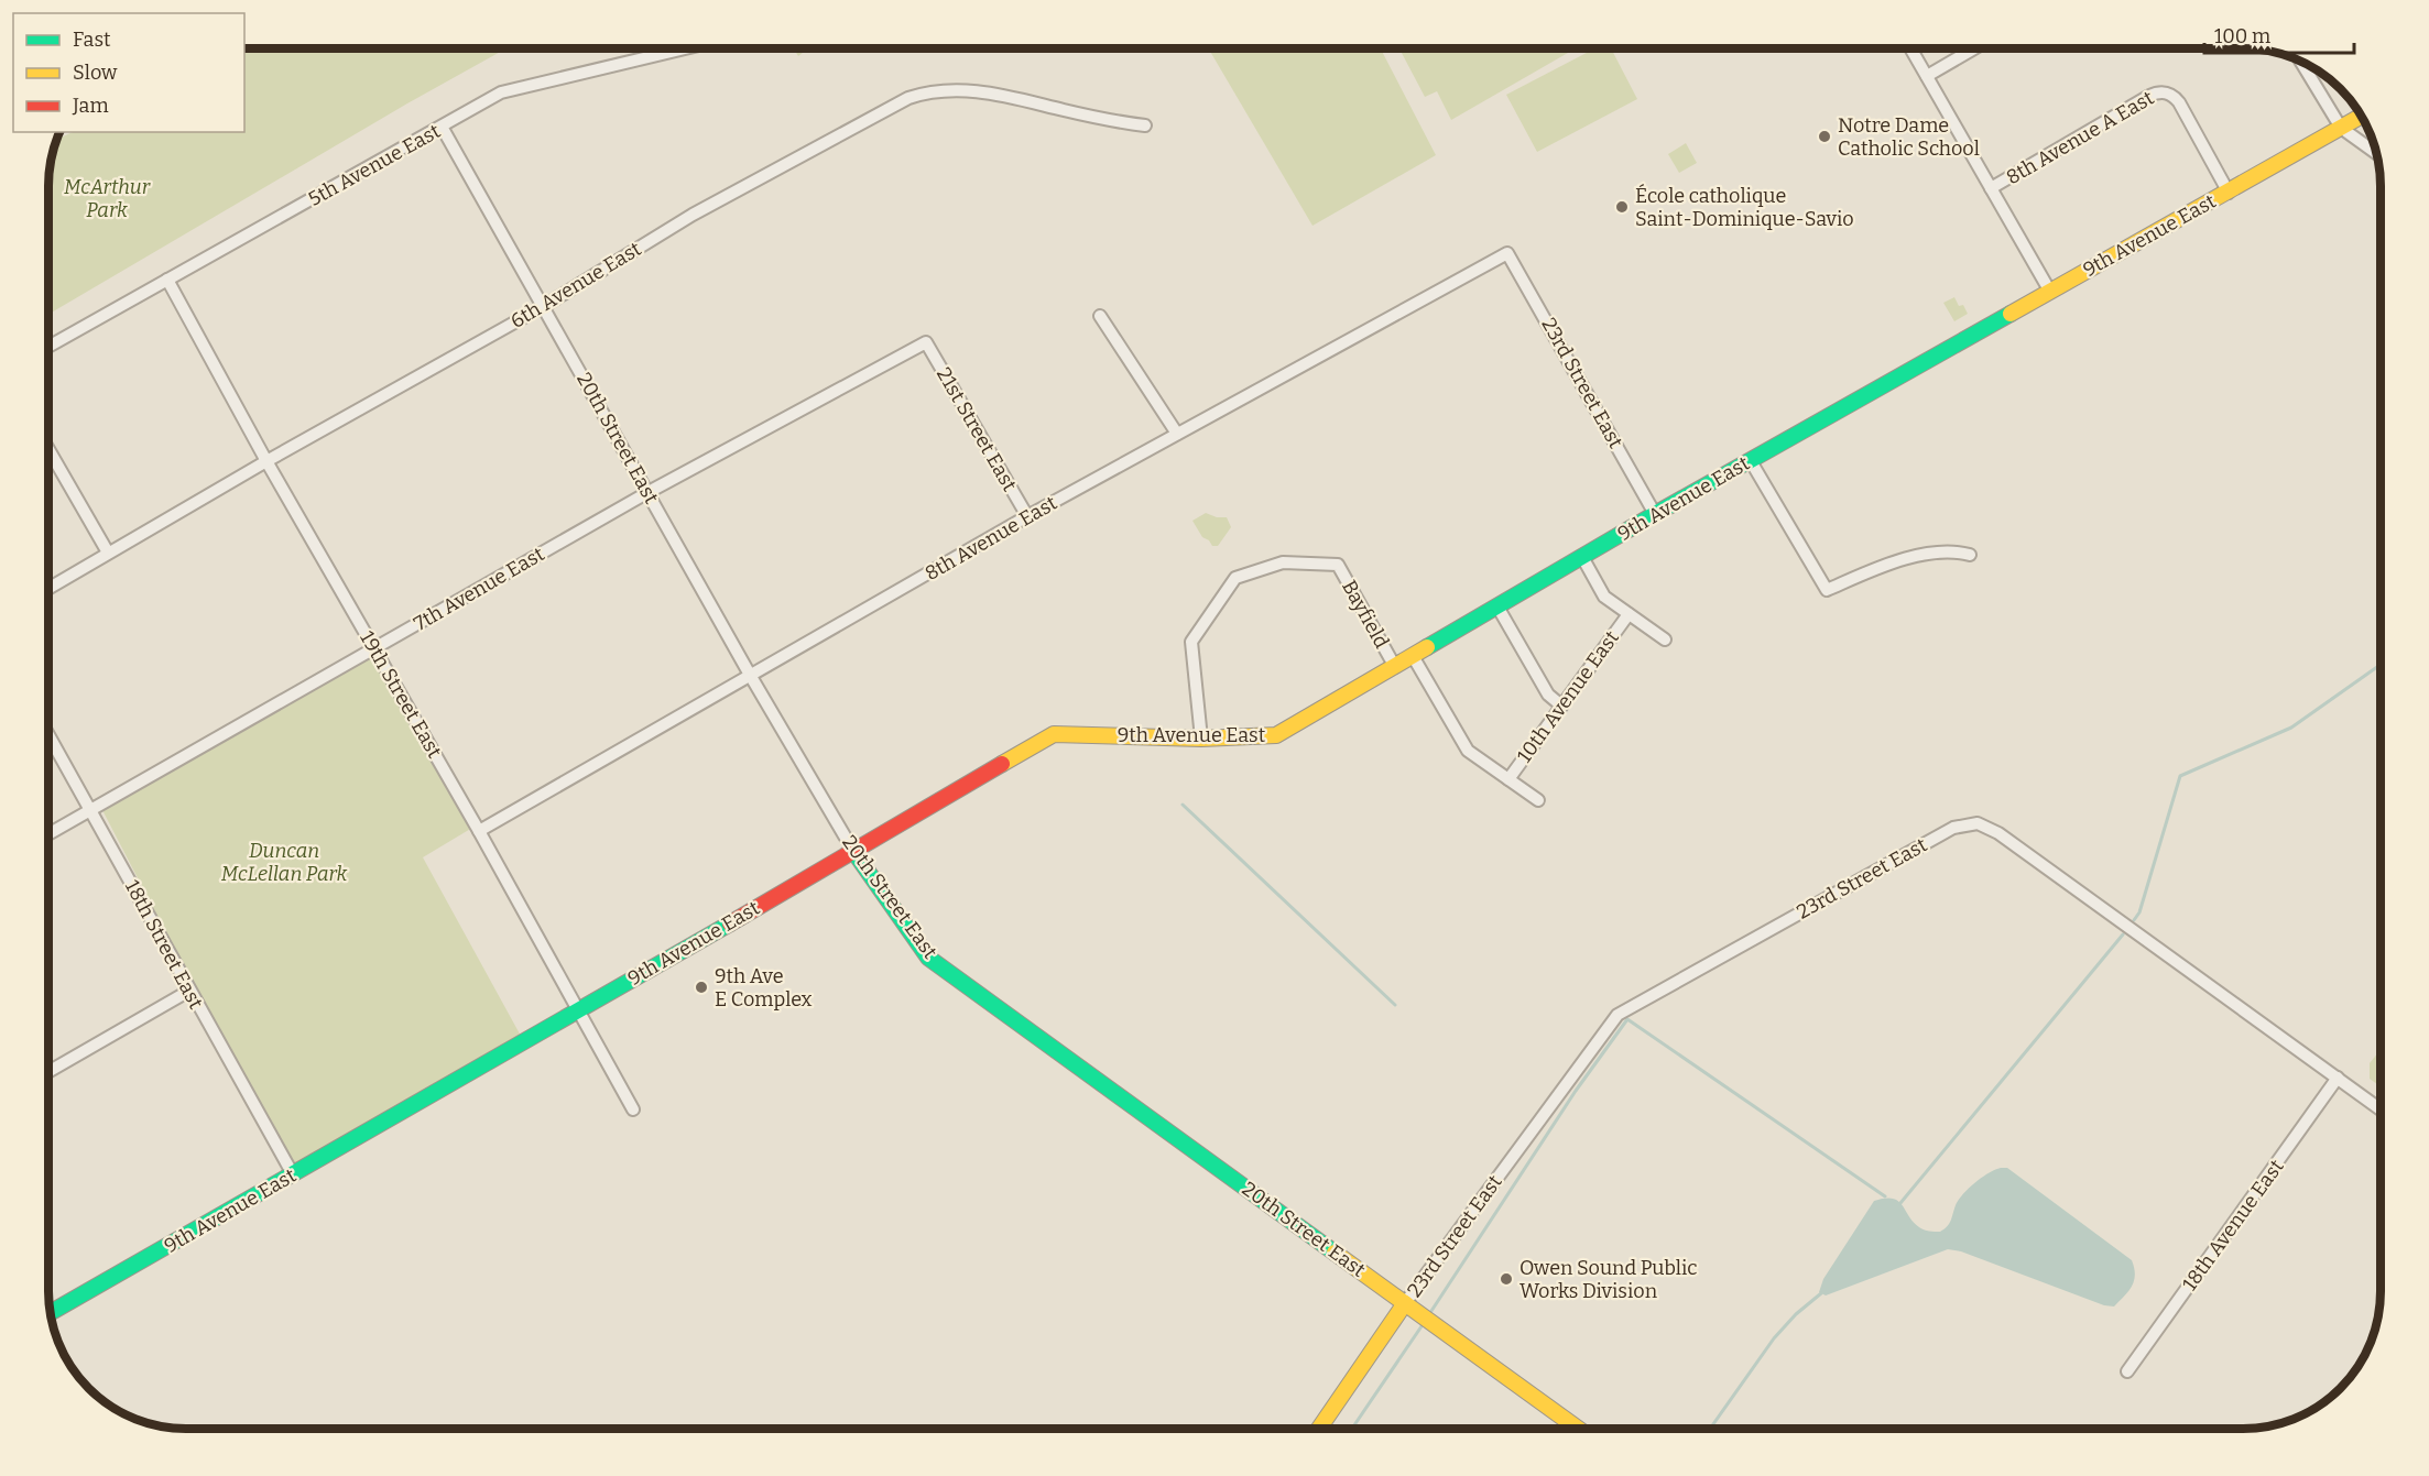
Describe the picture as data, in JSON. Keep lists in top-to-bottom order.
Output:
{
  "streets": {
    "street": [
      "8th Avenue A East",
      "5th Avenue East",
      "9th Avenue East",
      "6th Avenue East",
      "23rd Street East",
      "21st Street East",
      "20th Street East",
      "8th Avenue East",
      "7th Avenue East",
      "Bayfield",
      "19th Street East",
      "10th Avenue East",
      "18th Street East",
      "18th Avenue East"
    ]
  },
  "crossings": [
    ["8th Avenue A East", "9th Avenue East"],
    ["5th Avenue East", "20th Street East"],
    ["5th Avenue East", "19th Street East"],
    ["9th Avenue East", "23rd Street East"],
    ["9th Avenue East", "20th Street East"],
    ["9th Avenue East", "Bayfield"],
    ["9th Avenue East", "19th Street East"],
    ["9th Avenue East", "18th Street East"],
    ["6th Avenue East", "20th Street East"],
    ["6th Avenue East", "19th Street East"],
    ["23rd Street East", "20th Street East"],
    ["23rd Street East", "8th Avenue East"],
    ["23rd Street East", "18th Avenue East"],
    ["21st Street East", "8th Avenue East"],
    ["21st Street East", "7th Avenue East"],
    ["20th Street East", "8th Avenue East"],
    ["20th Street East", "7th Avenue East"],
    ["8th Avenue East", "19th Street East"],
    ["7th Avenue East", "19th Street East"],
    ["7th Avenue East", "18th Street East"]
  ],
  "parks": ["McArthur Park", "Duncan McLellan Park"],
  "places": [
    "Notre Dame Catholic School",
    "École catholique Saint-Dominique-Savio",
    "9th Ave E Complex",
    "Owen Sound Public Works Division"
  ],
  "legend": ["Fast", "Slow", "Jam"],
  "scale_bar": "100 m"
}
